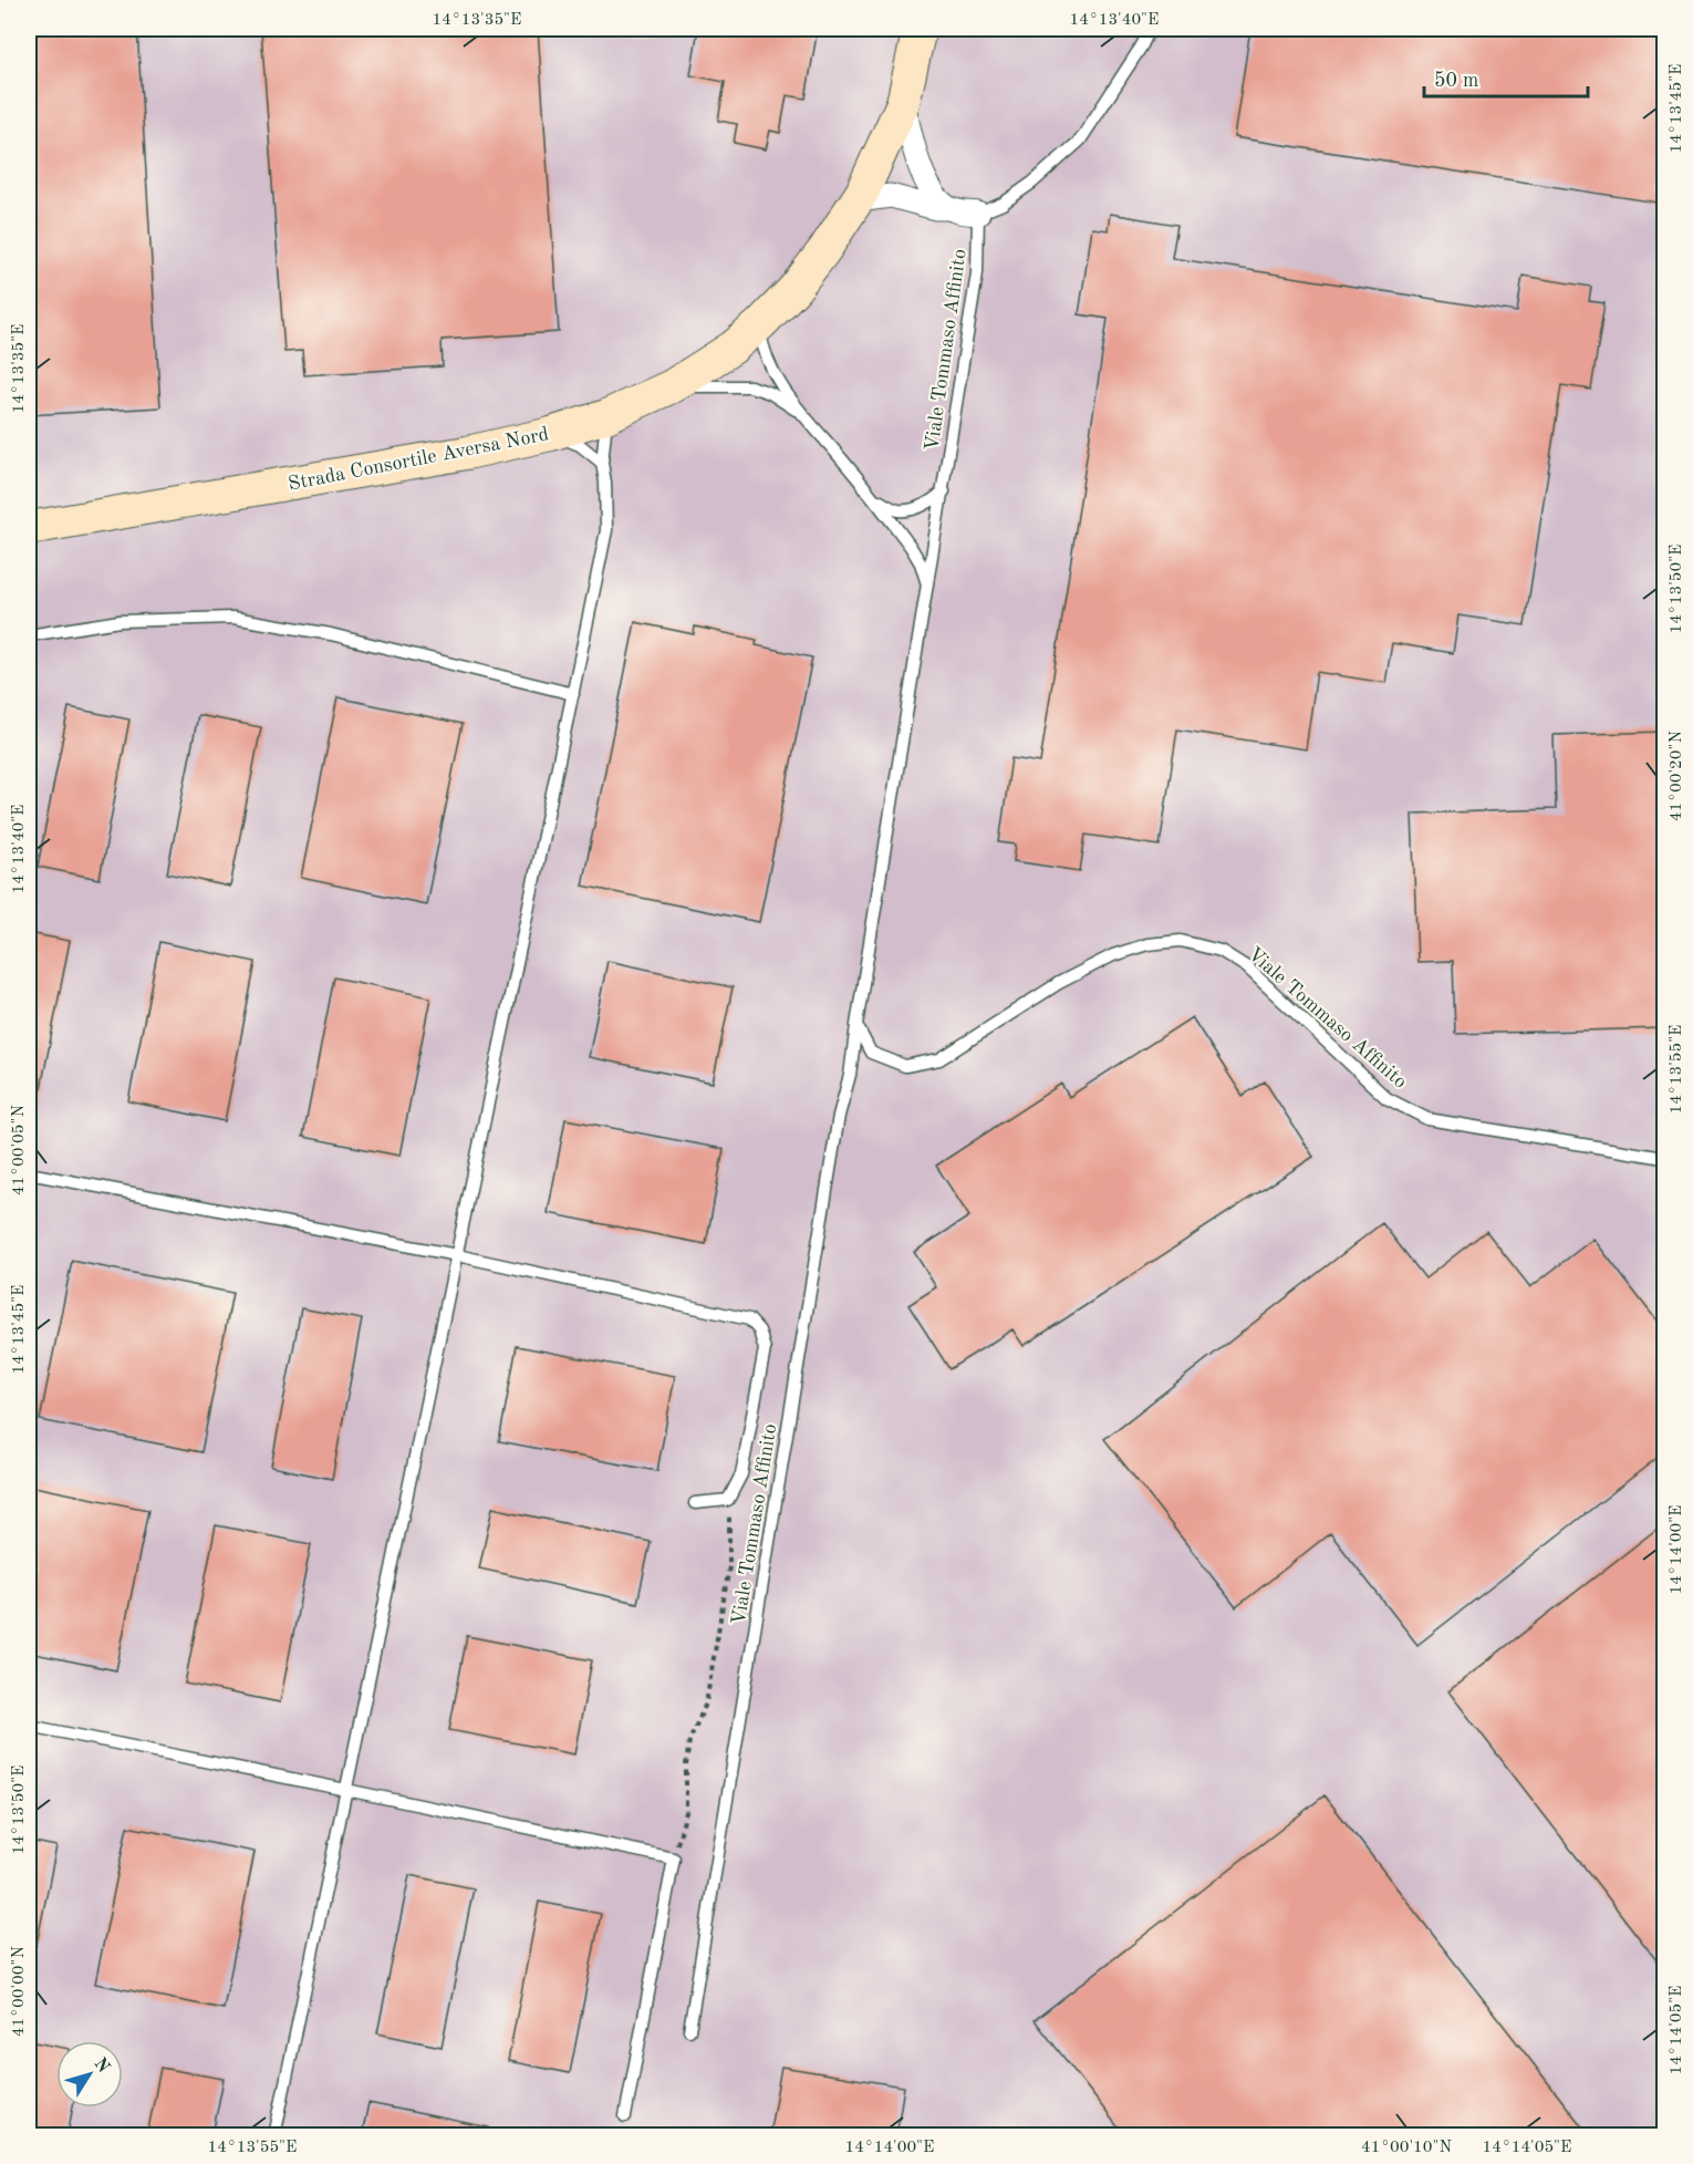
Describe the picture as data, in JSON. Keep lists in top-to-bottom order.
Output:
{
  "streets": {
    "street": ["Strada Consortile Aversa Nord"],
    "lane": ["Viale Tommaso Affinito"]
  },
  "crossings": [
    ["Viale Tommaso Affinito", "Strada Consortile Aversa Nord"]
  ],
  "scale_bar": "50 m",
  "north": "top right",
  "coordinates": [
    "14°13'35\"E",
    "14°13'40\"E",
    "14°13'45\"E",
    "14°13'50\"E",
    "41°00'20\"N",
    "14°13'55\"E",
    "41°00'05\"N",
    "14°14'00\"E",
    "41°00'00\"N",
    "14°14'05\"E",
    "41°00'10\"N"
  ]
}
